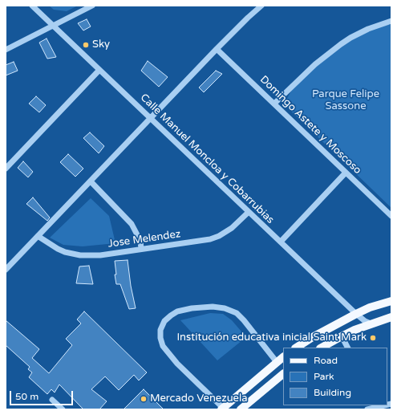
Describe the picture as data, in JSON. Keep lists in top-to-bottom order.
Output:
{
  "streets": {
    "street": ["Domingo Astete y Moscoso", "Calle Manuel Moncloa y Cobarrubias", "Jose Melendez"]
  },
  "crossings": [
    ["Calle Manuel Moncloa y Cobarrubias", "Jose Melendez"]
  ],
  "parks": ["Parque Felipe Sassone"],
  "places": ["Sky", "Institución educativa inicial Saint Mark", "Mercado Venezuela"],
  "legend": ["Road", "Park", "Building"],
  "scale_bar": "50 m"
}
